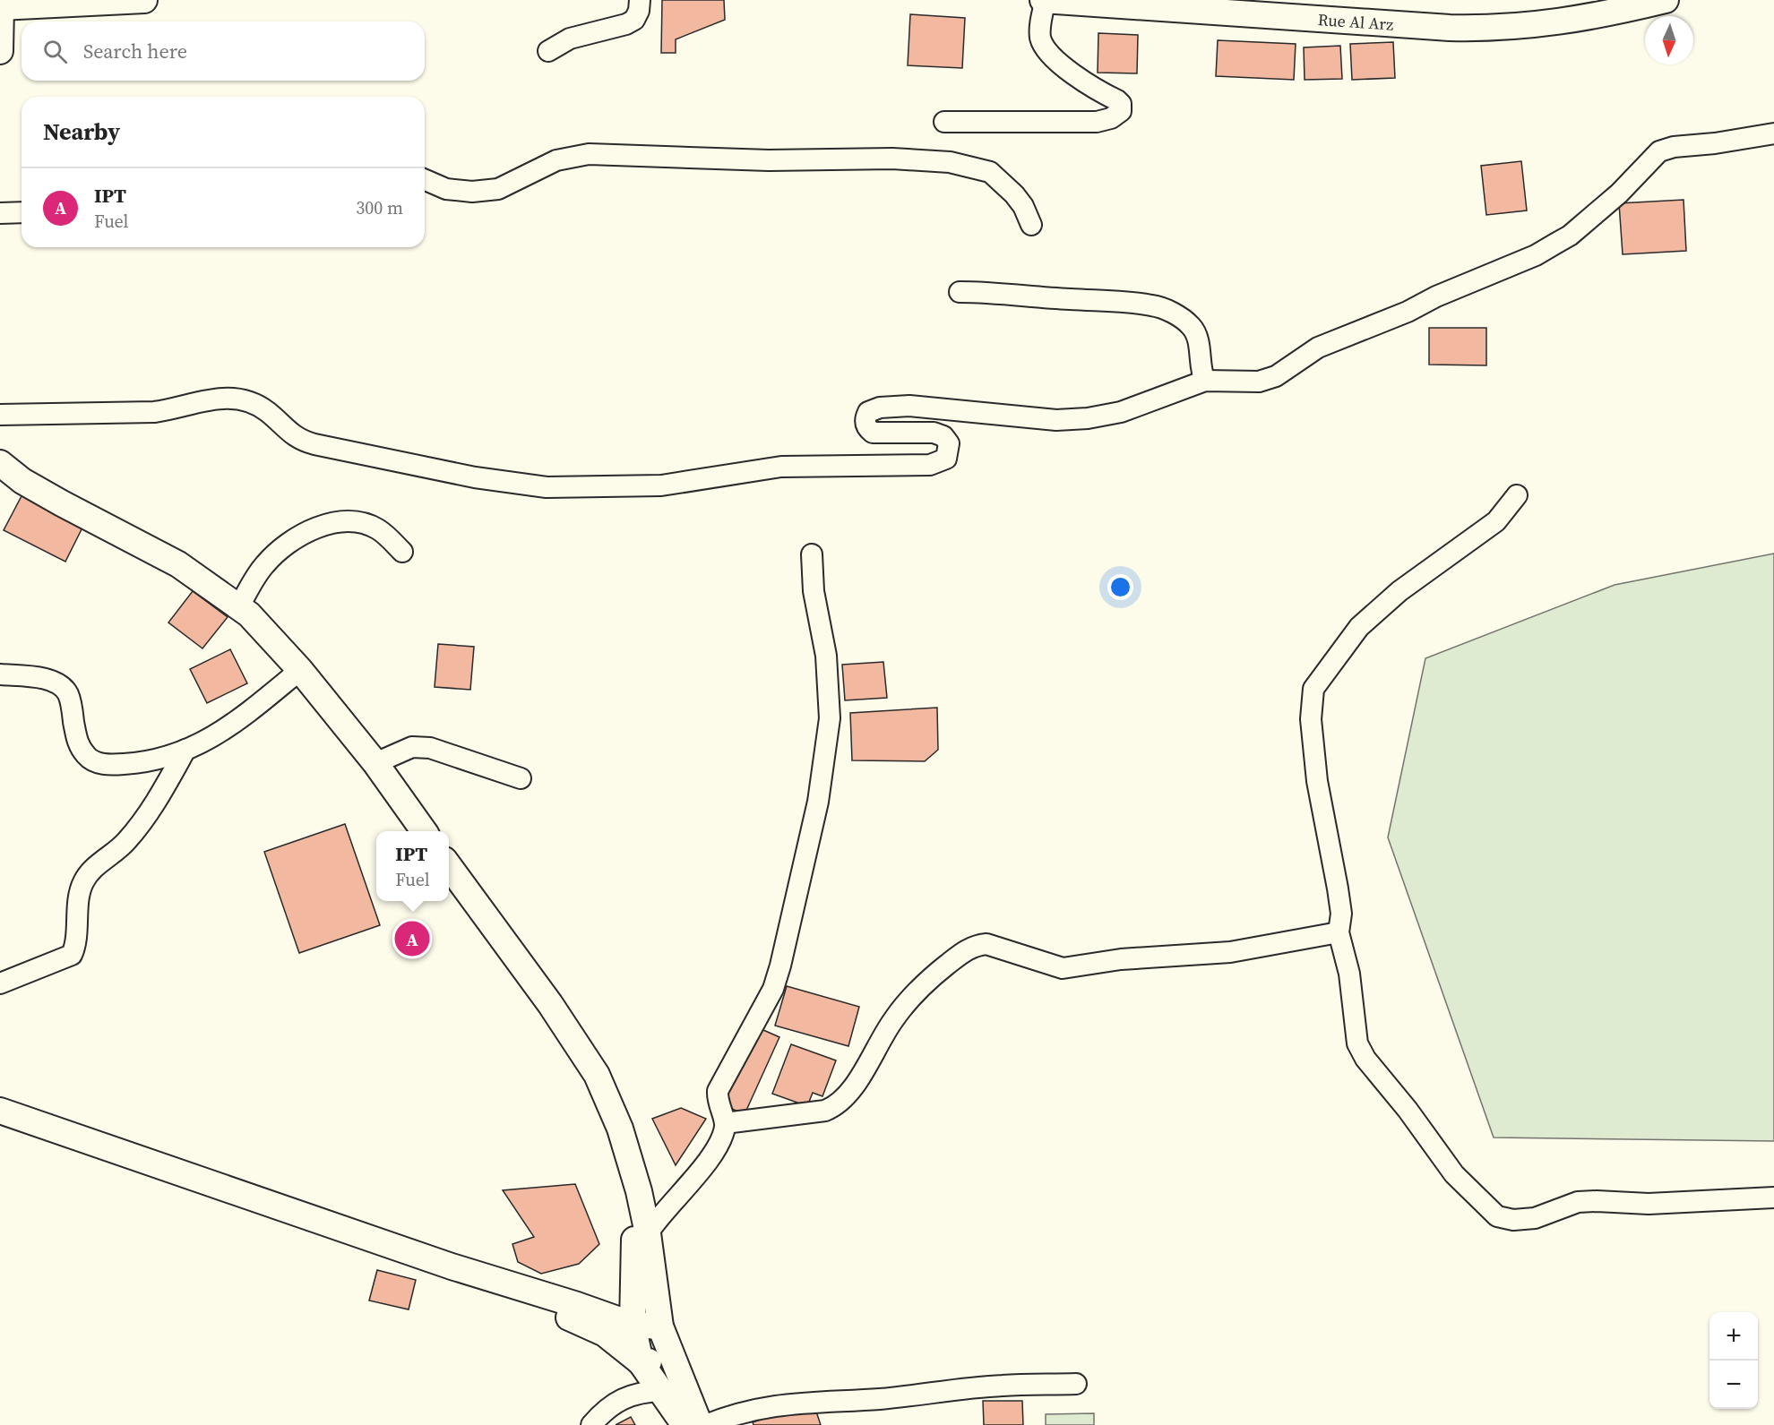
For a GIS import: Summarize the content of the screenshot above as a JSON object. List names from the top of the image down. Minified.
{"streets":{"main road":["Rue Al Arz"]},"north":"bottom","page":{"search":"Search here","heading":"Nearby","list":[{"mark":"A","name":"IPT","note":"Fuel","value":"300 m"}],"popup":["IPT","Fuel"],"pins":"A","map_buttons":["+","−"]}}
